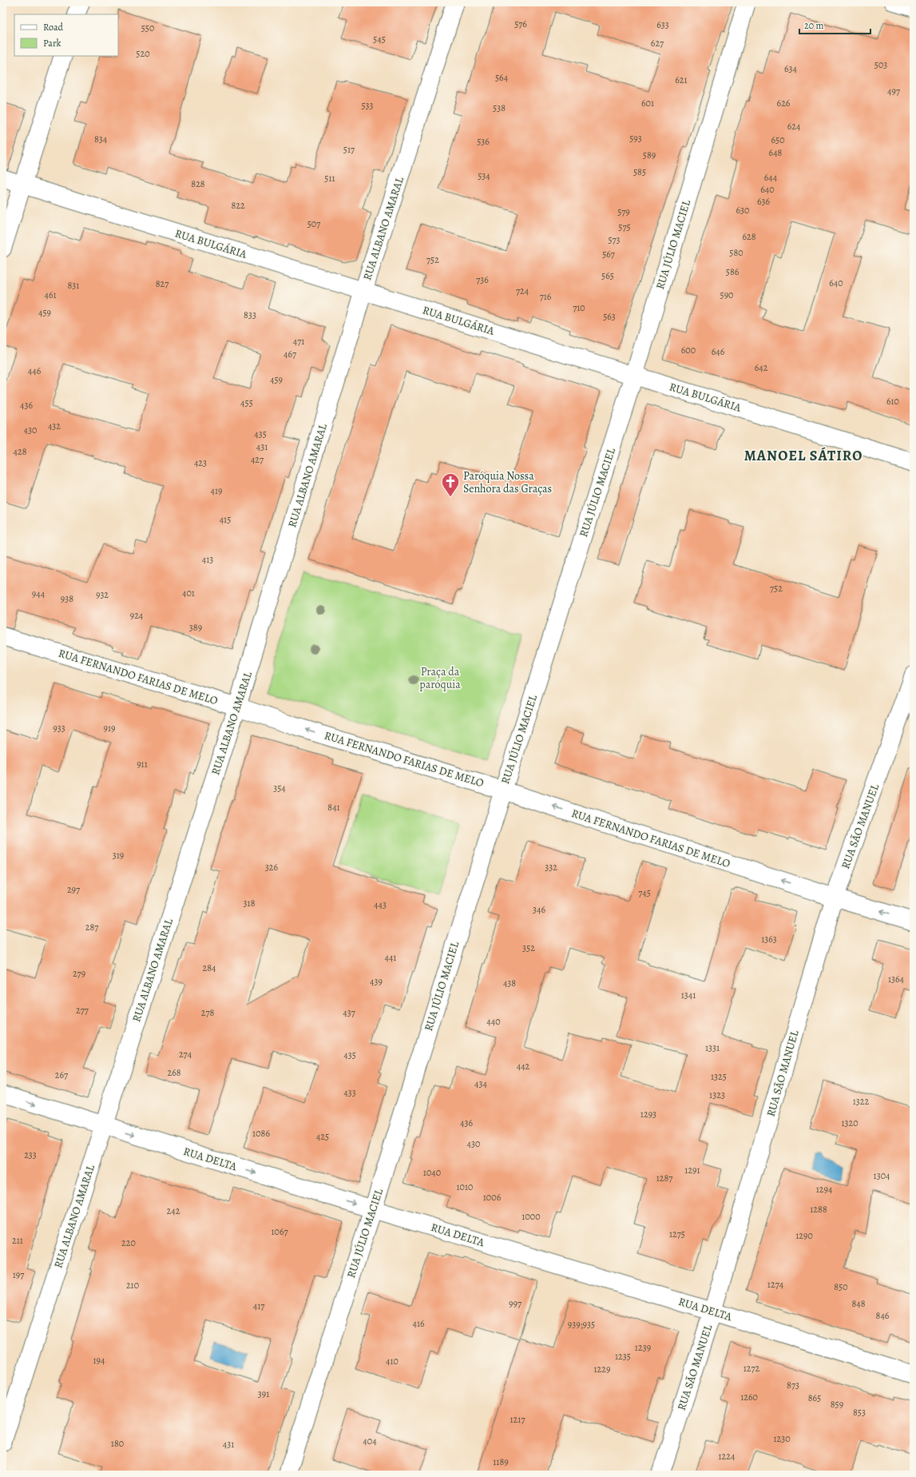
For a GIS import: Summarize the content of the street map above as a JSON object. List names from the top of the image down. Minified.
{"streets":{"street":["RUA ALBANO AMARAL","RUA BULGÁRIA","RUA JÚLIO MACIEL","RUA FERNANDO FARIAS DE MELO","RUA SÃO MANUEL","RUA DELTA"]},"crossings":[["RUA ALBANO AMARAL","RUA BULGÁRIA"],["RUA ALBANO AMARAL","RUA FERNANDO FARIAS DE MELO"],["RUA ALBANO AMARAL","RUA DELTA"],["RUA BULGÁRIA","RUA JÚLIO MACIEL"],["RUA JÚLIO MACIEL","RUA FERNANDO FARIAS DE MELO"],["RUA JÚLIO MACIEL","RUA DELTA"],["RUA FERNANDO FARIAS DE MELO","RUA SÃO MANUEL"],["RUA SÃO MANUEL","RUA DELTA"]],"one_way":["RUA FERNANDO FARIAS DE MELO","RUA DELTA"],"districts":["MANOEL SÁTIRO"],"parks":["Praça da paróquia"],"places":{"church":["Paróquia Nossa Senhora das Graças"]},"house_numbers":["576","633","550","545","627","520","503","634","564","621","497","601","626","533","538","624","593","834","650","536","517","648","589","585","534","644","511","828","640","636","822","630","579","507","575","628","573","580","567","752","586","565","736","640","827","831","724","461","590","716","710","459","833","563","471","600","646","467","642","446","459","610","455","436","432","430","435","431","428","427","423","419","415","413","752","401","944","932","938","924","389","933","919","911","354","841","319","326","332","297","745","318","443","346","287","1363","352","441","284","279","1364","439","438","1341","277","278","437","440","1331","274","435","442","268","267","1325","434","433","1323","1322","1293","436","1320","1086","425","430","233","1291","1040","1304","1287","1010","1294","1006","1288","242","1000","1067","1275","1290","211","220","197","1274","210","850","997","848","417","846","416","939;935","1239","1235","194","410","1272","1229","873","391","1260","865","859","853","1217","1230","404","180","431","1224","1189"],"legend":["Road","Park"],"scale_bar":"20 m"}
